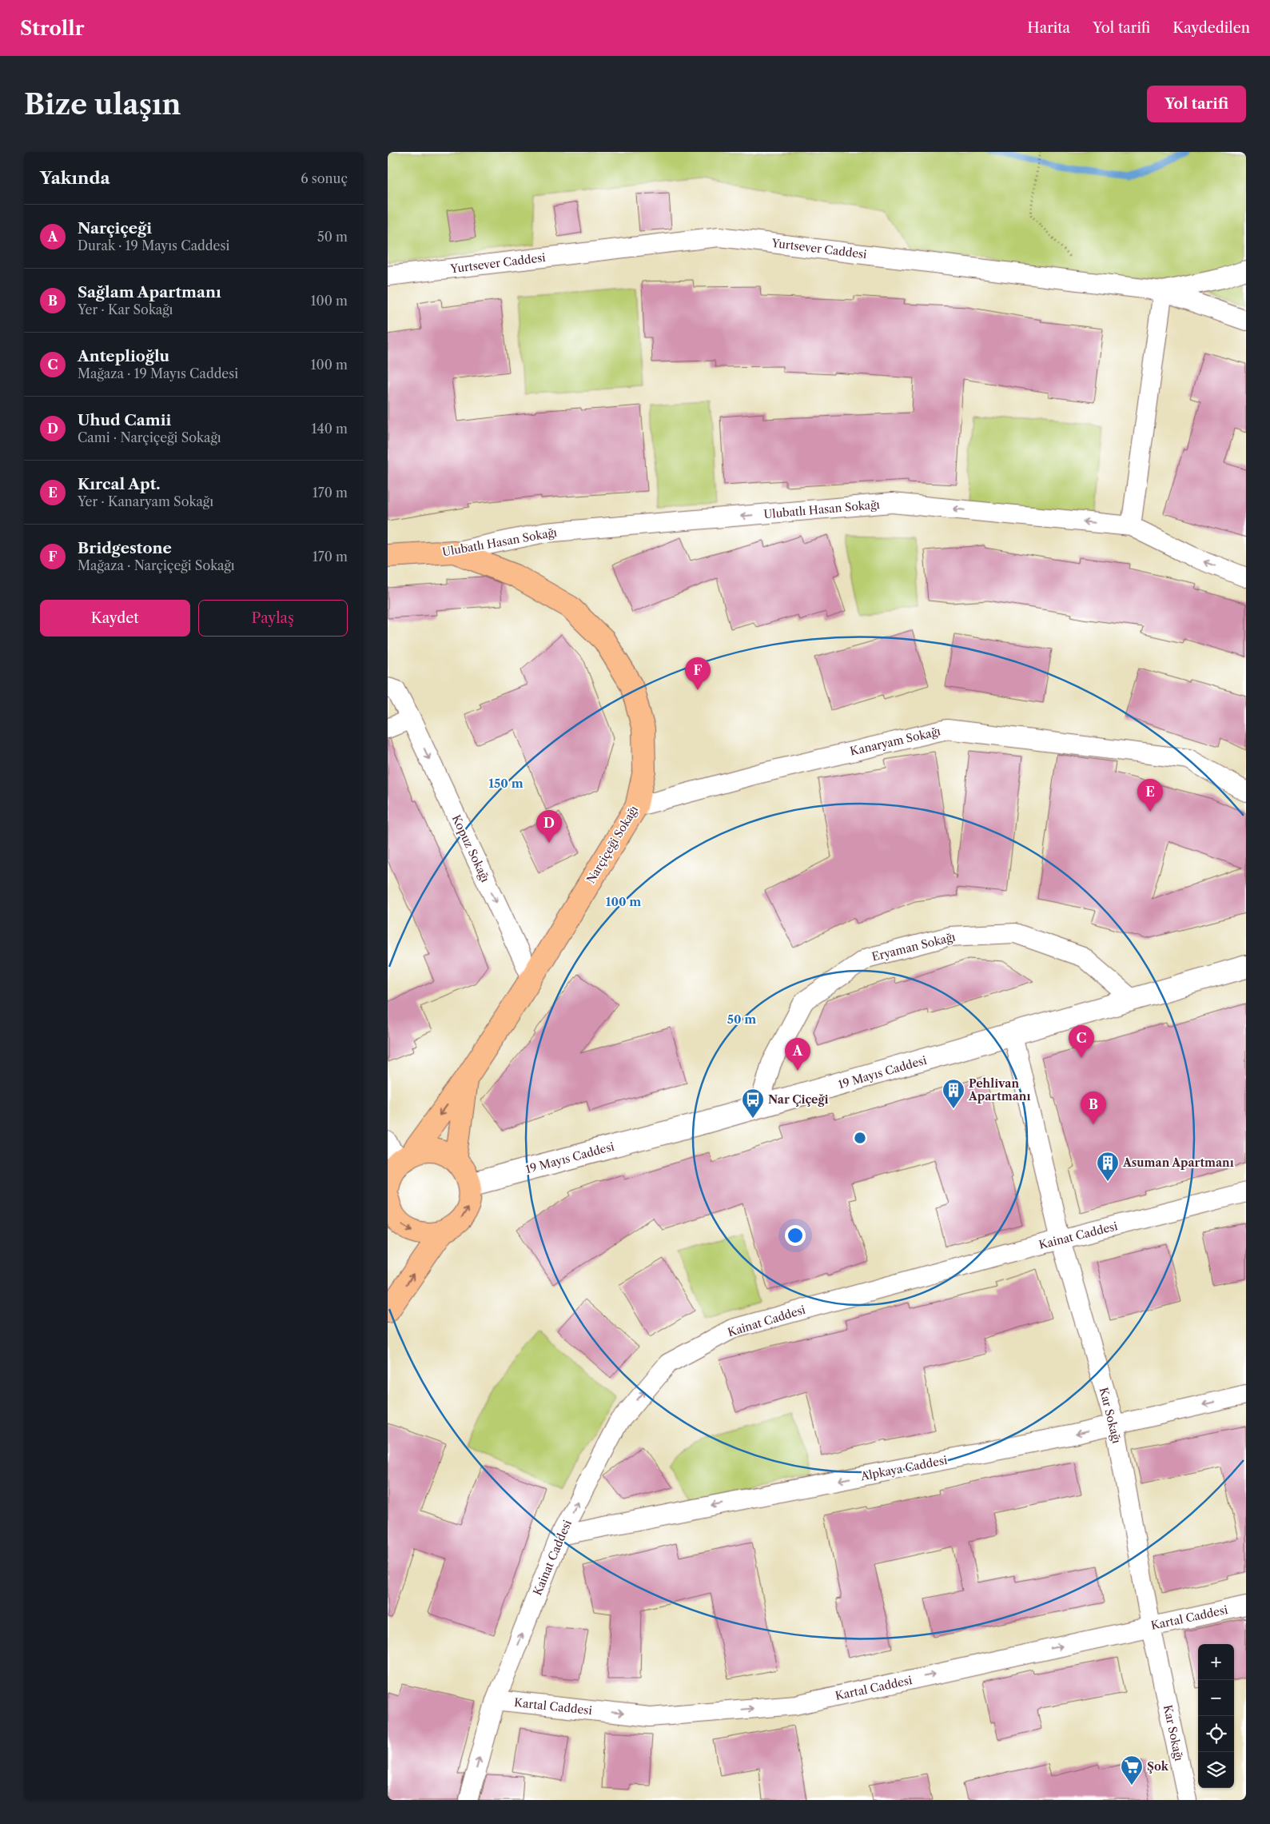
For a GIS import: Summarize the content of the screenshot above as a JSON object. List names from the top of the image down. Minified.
{"streets":{"main road":["Ulubatlı Hasan Sokağı","Narçiçeği Sokağı"],"street":["Yurtsever Caddesi","Kanaryam Sokağı","Kopuz Sokağı","Eryaman Sokağı","19 Mayıs Caddesi","Kainat Caddesi","Kar Sokağı","Alpkaya Caddesi","Kartal Caddesi"]},"crossings":[["Ulubatlı Hasan Sokağı","Narçiçeği Sokağı"],["Kanaryam Sokağı","Narçiçeği Sokağı"],["Narçiçeği Sokağı","Kopuz Sokağı"],["Eryaman Sokağı","19 Mayıs Caddesi"],["19 Mayıs Caddesi","Kar Sokağı"],["Kainat Caddesi","Kar Sokağı"],["Kainat Caddesi","Alpkaya Caddesi"],["Kainat Caddesi","Kartal Caddesi"],["Kar Sokağı","Alpkaya Caddesi"],["Kar Sokağı","Kartal Caddesi"]],"one_way":["Ulubatlı Hasan Sokağı","Kopuz Sokağı","Kainat Caddesi","Alpkaya Caddesi","Kartal Caddesi"],"places":{"building":["Pehlivan Apartmanı","Asuman Apartmanı"],"bus stop":["Nar Çiçeği"],"supermarket":["Şok"]},"page":{"header":"Strollr","nav":["Harita","Yol tarifi","Kaydedilen"],"buttons":["Yol tarifi",["Kaydet","Paylaş"]],"title":"Bize ulaşın","heading":["Yakında","6 sonuç"],"list":[{"mark":"A","name":"Narçiçeği","note":"Durak · 19 Mayıs Caddesi","value":"50 m"},{"mark":"B","name":"Sağlam Apartmanı","note":"Yer · Kar Sokağı","value":"100 m"},{"mark":"C","name":"Anteplioğlu","note":"Mağaza · 19 Mayıs Caddesi","value":"100 m"},{"mark":"D","name":"Uhud Camii","note":"Cami · Narçiçeği Sokağı","value":"140 m"},{"mark":"E","name":"Kırcal Apt.","note":"Yer · Kanaryam Sokağı","value":"170 m"},{"mark":"F","name":"Bridgestone","note":"Mağaza · Narçiçeği Sokağı","value":"170 m"}],"pins":["F","E","D","C","A","B"],"map_buttons":["+","−"]},"rings":["150 m","100 m","50 m"]}
